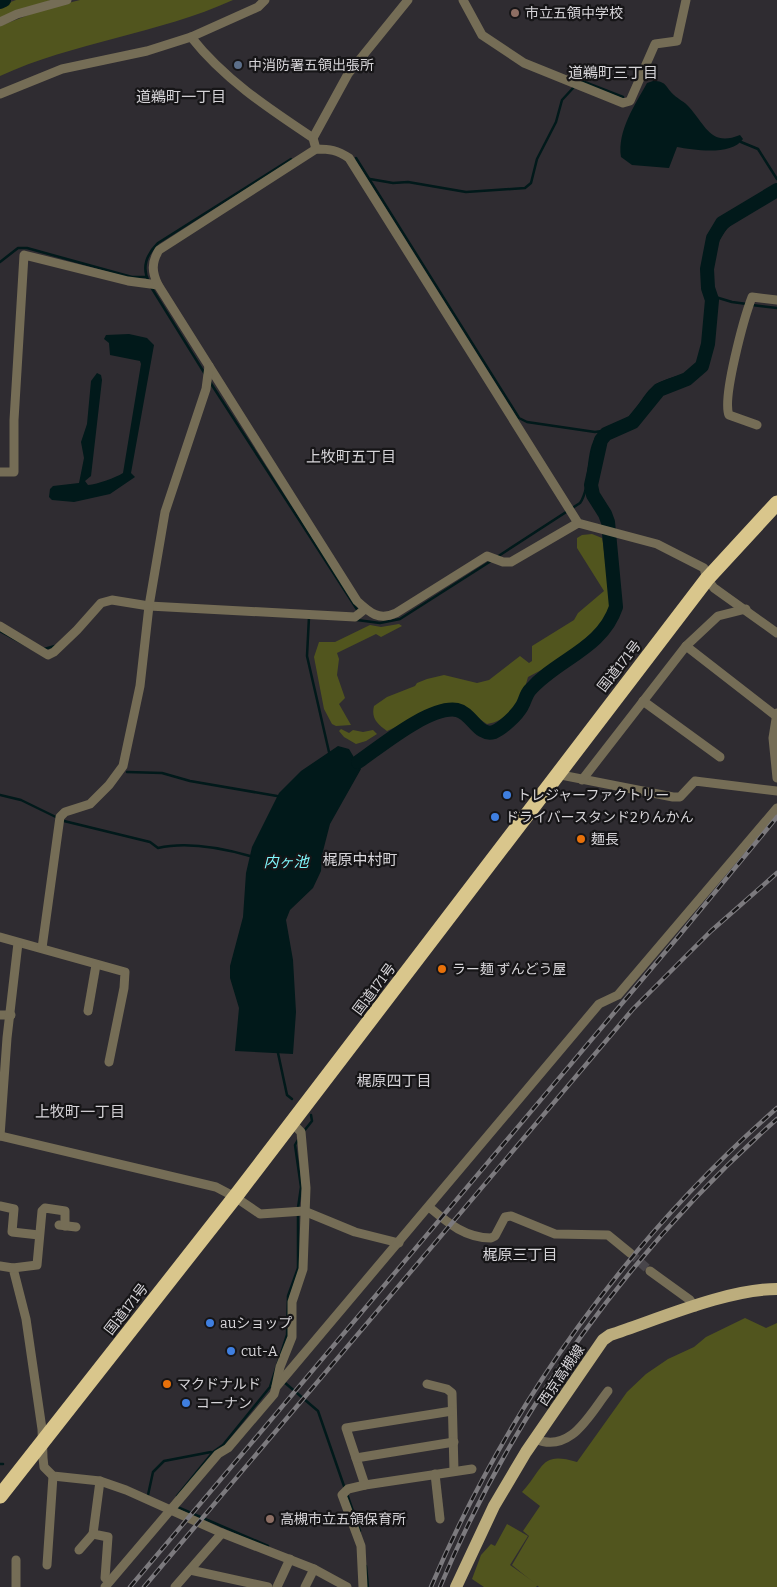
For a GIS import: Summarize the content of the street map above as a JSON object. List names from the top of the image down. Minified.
{"streets":{"highway":["国道171号"],"main road":["西京高槻線"]},"districts":["道鵜町三丁目","道鵜町一丁目","上牧町五丁目","梶原中村町","梶原四丁目","上牧町一丁目","梶原三丁目"],"water":["内ヶ池"],"places":["市立五領中学校","中消防署五領出張所","トレジャーファクトリー","ドライバースタンド2りんかん","麺長","ラー麺 ずんどう屋","auショップ","cut-A","マクドナルド","コーナン","高槻市立五領保育所"]}
